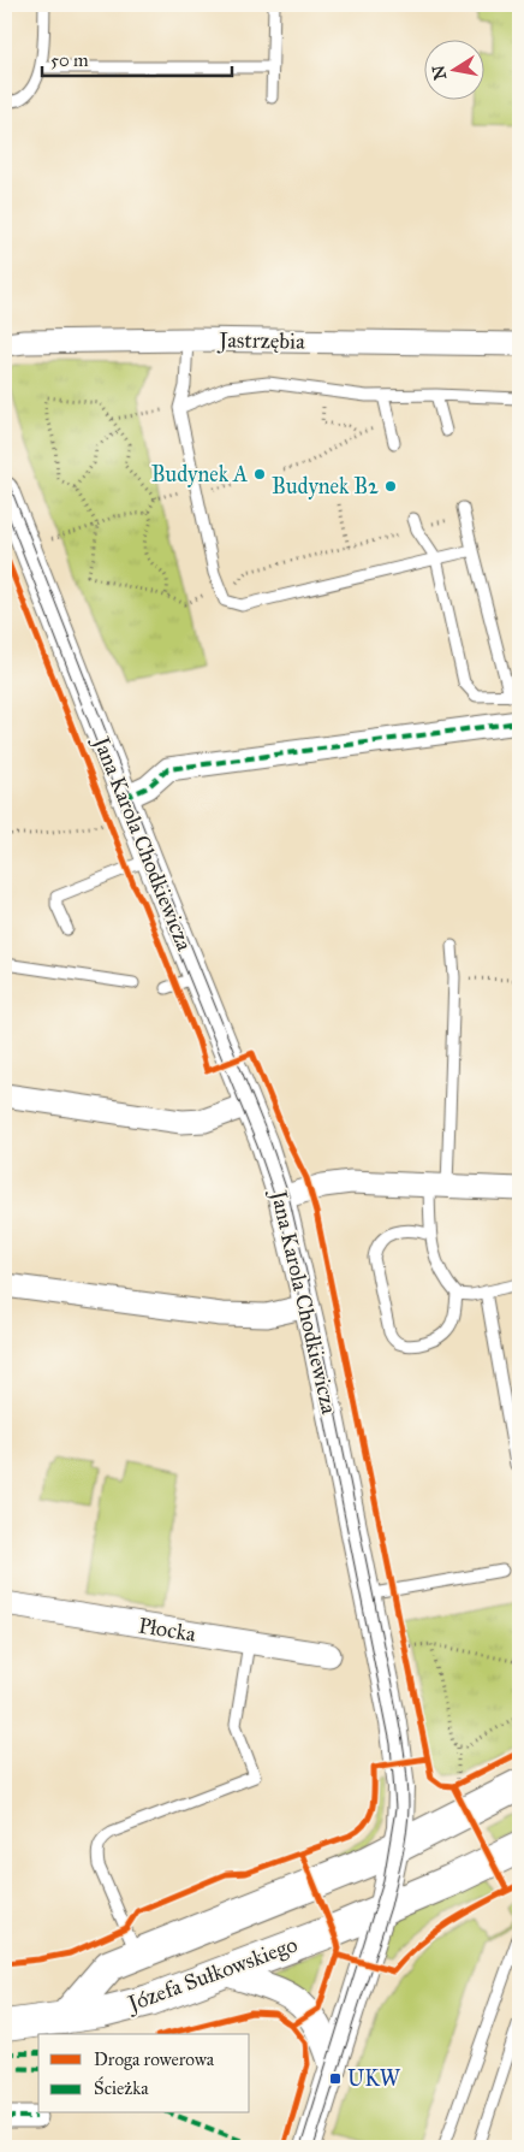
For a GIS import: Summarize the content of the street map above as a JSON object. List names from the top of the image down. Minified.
{"streets":{"main road":["Józefa Sułkowskiego"],"street":["Jastrzębia","Jana Karola Chodkiewicza","Płocka"]},"crossings":[["Jana Karola Chodkiewicza","Józefa Sułkowskiego"]],"places":{"other":["Budynek A","Budynek B2"],"transit":["UKW"]},"legend":["Droga rowerowa","Ścieżka"],"scale_bar":"50 m","north":"left"}
